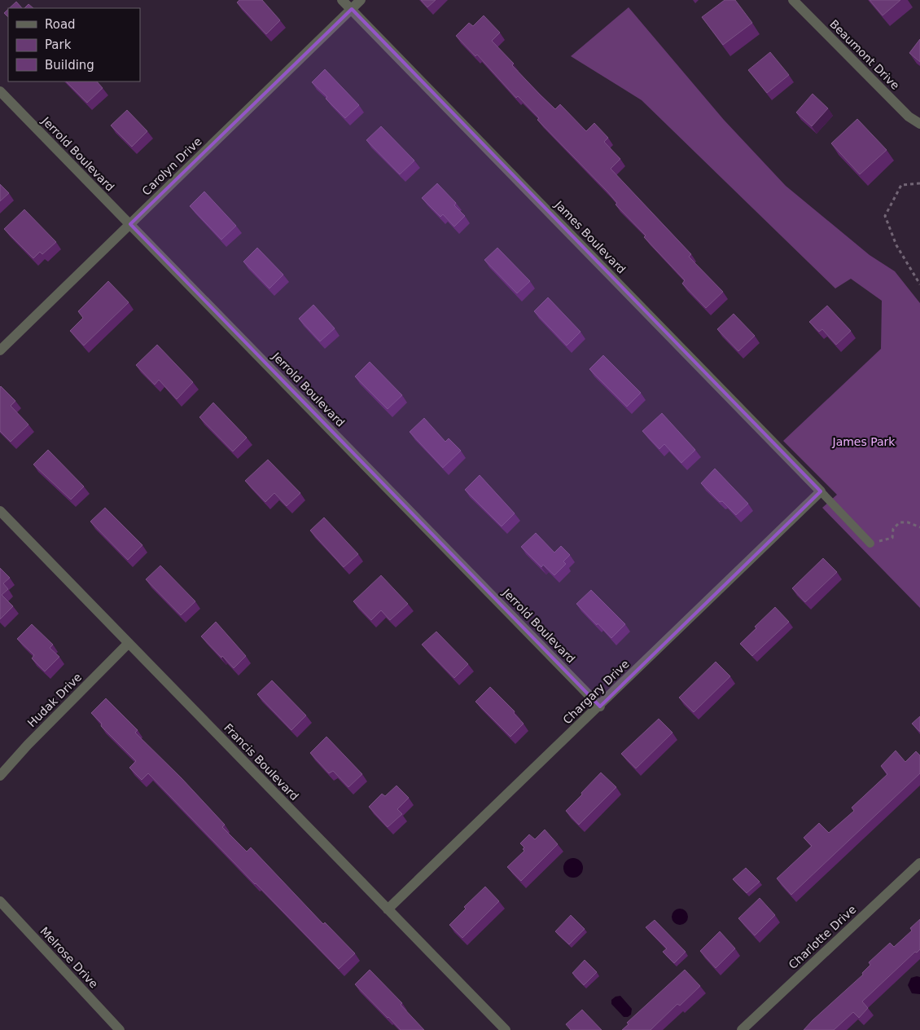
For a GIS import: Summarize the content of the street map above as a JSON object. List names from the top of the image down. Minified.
{"streets":{"street":["Beaumont Drive","Jerrold Boulevard","Carolyn Drive","James Boulevard","Chargary Drive","Hudak Drive","Francis Boulevard","Charlotte Drive","Melrose Drive"]},"crossings":[["Jerrold Boulevard","Carolyn Drive"],["Jerrold Boulevard","Chargary Drive"],["Carolyn Drive","James Boulevard"],["James Boulevard","Chargary Drive"],["Chargary Drive","Francis Boulevard"],["Hudak Drive","Francis Boulevard"]],"parks":["James Park"],"legend":["Road","Park","Building"]}
